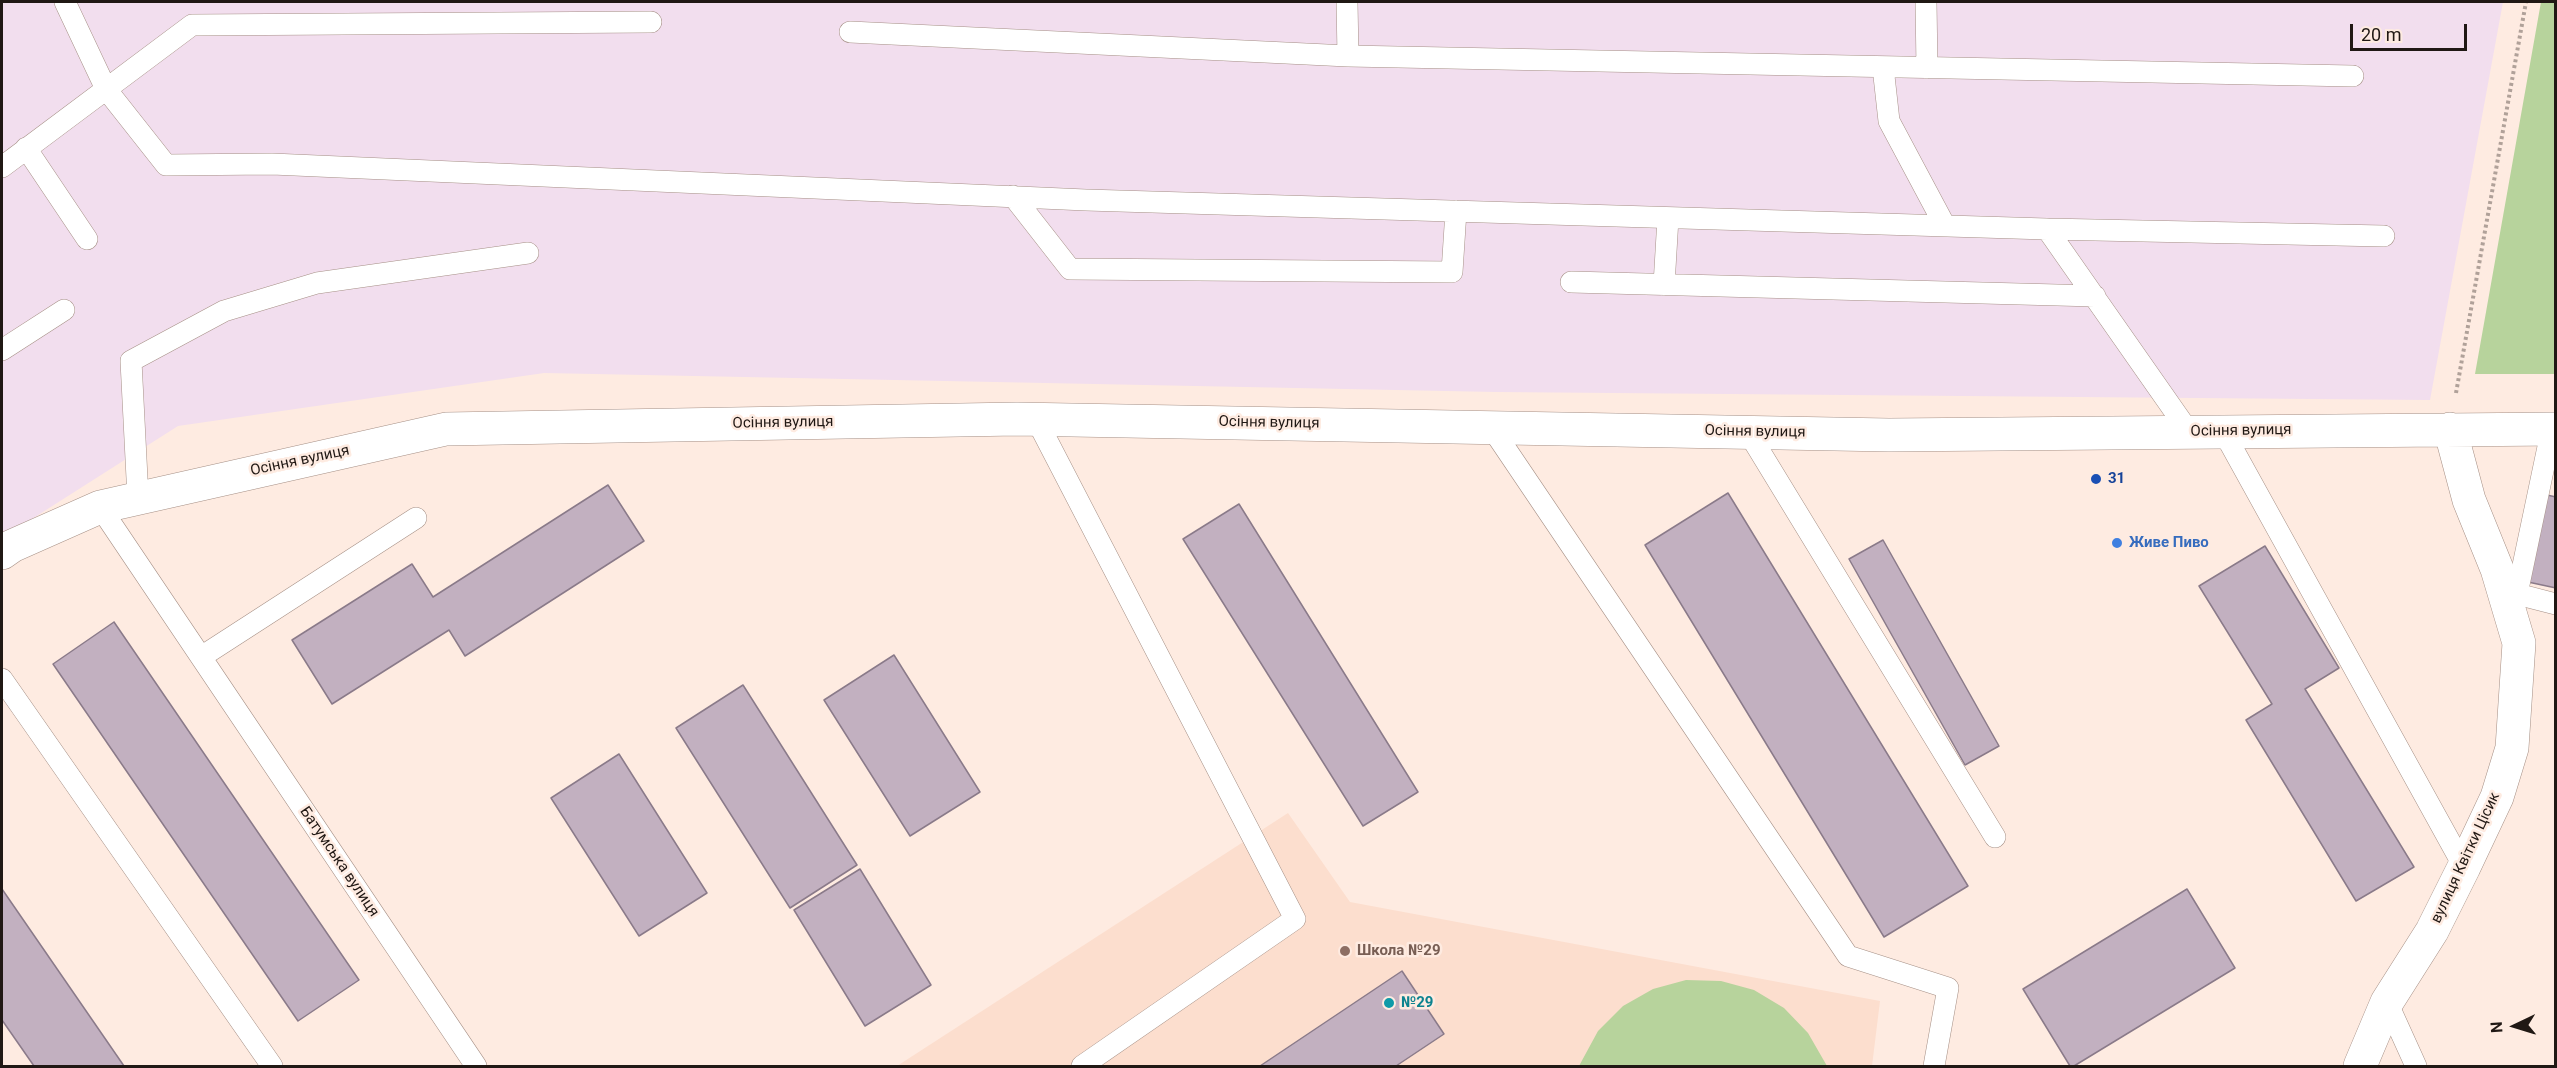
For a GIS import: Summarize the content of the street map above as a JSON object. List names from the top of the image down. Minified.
{"streets":{"street":["Осіння вулиця","вулиця Квітки Цісик"],"lane":["Батумська вулиця"]},"crossings":[["Осіння вулиця","вулиця Квітки Цісик"],["Осіння вулиця","Батумська вулиця"]],"places":["31","Живе Пиво","Школа №29","№29"],"scale_bar":"20 m","north":"left"}
